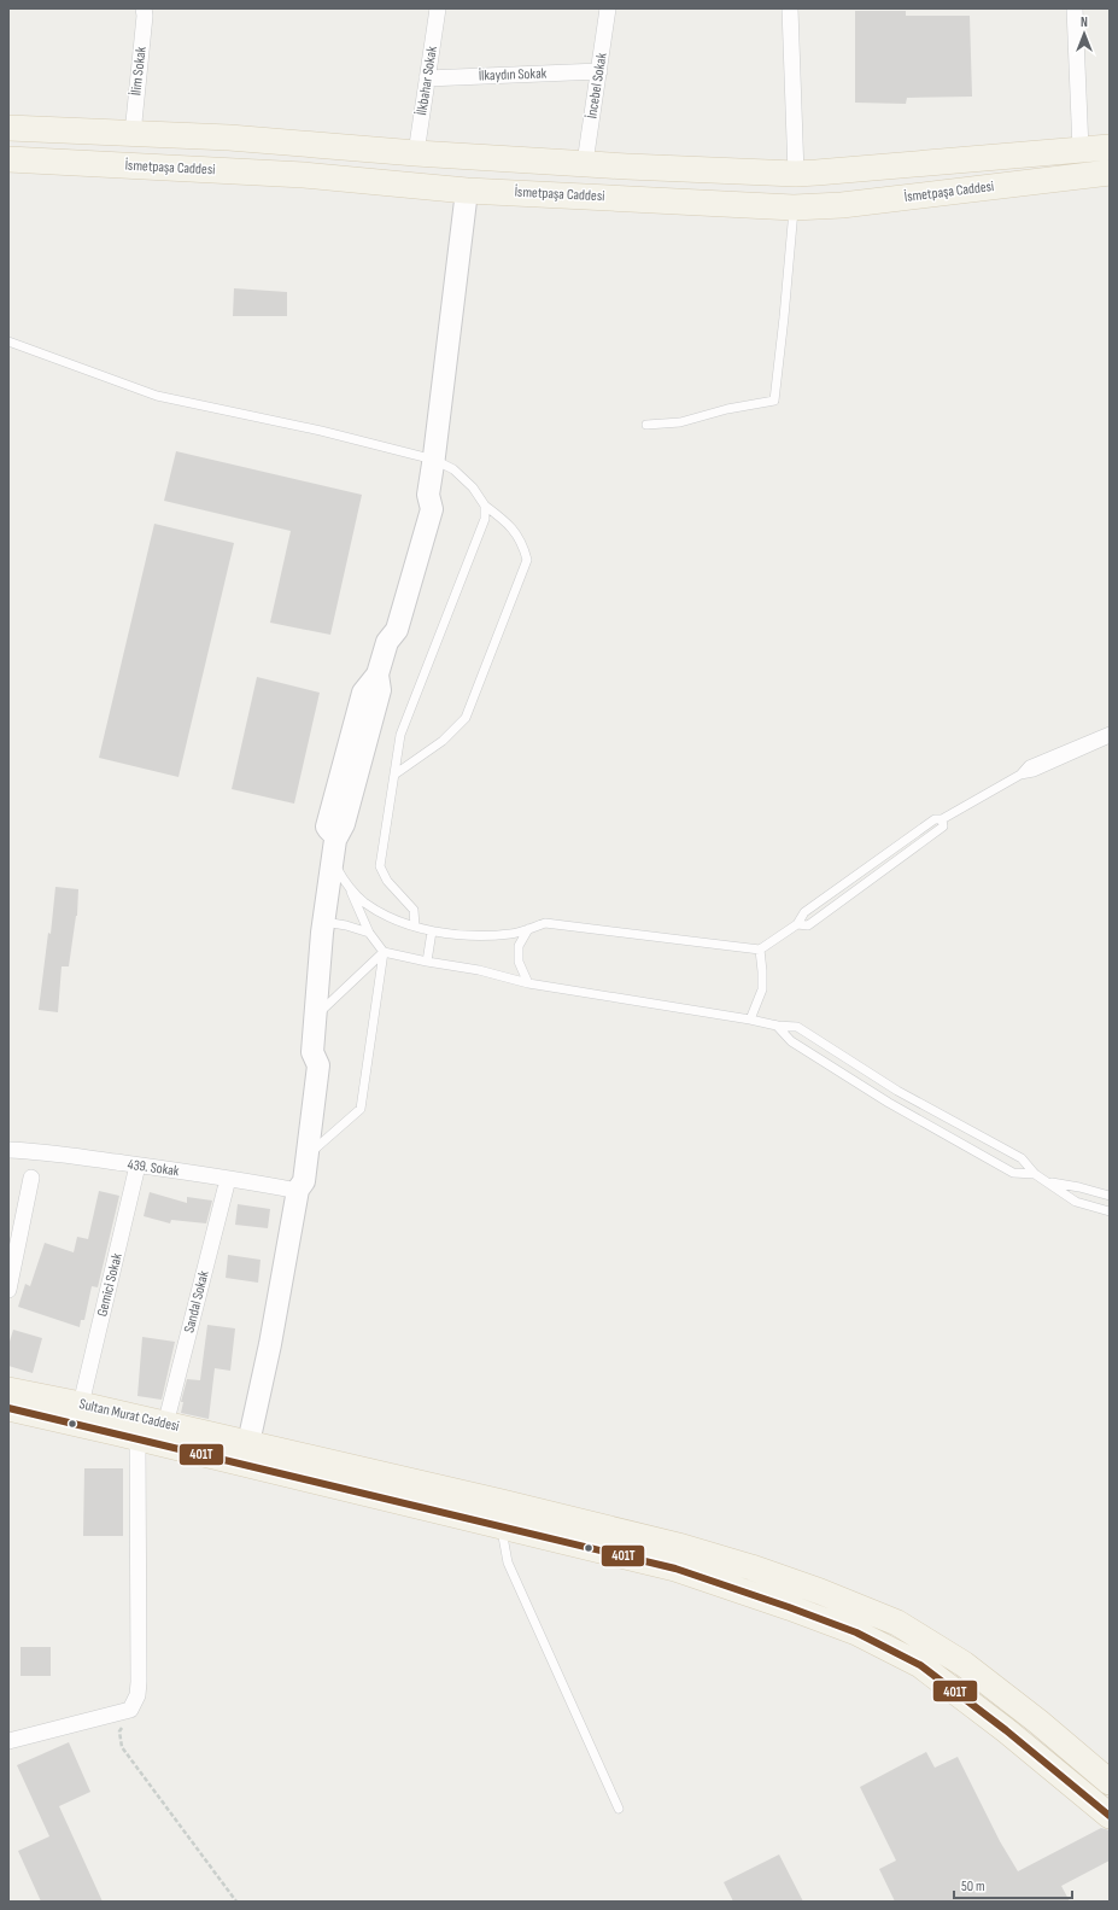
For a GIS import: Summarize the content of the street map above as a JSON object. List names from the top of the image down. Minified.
{"streets":{"main road":["İsmetpaşa Caddesi","Sultan Murat Caddesi"],"street":["İlim Sokak","İlkaydın Sokak","İlkbahar Sokak","İncebel Sokak","439. Sokak","Gemici Sokak","Sandal Sokak"]},"crossings":[["İlim Sokak","İsmetpaşa Caddesi"],["İlkaydın Sokak","İlkbahar Sokak"],["İlkaydın Sokak","İncebel Sokak"],["İlkbahar Sokak","İsmetpaşa Caddesi"],["İncebel Sokak","İsmetpaşa Caddesi"],["439. Sokak","Gemici Sokak"],["439. Sokak","Sandal Sokak"],["Gemici Sokak","Sultan Murat Caddesi"],["Sandal Sokak","Sultan Murat Caddesi"]],"lines":["transit line 401T"],"scale_bar":"50 m","north":"top"}
